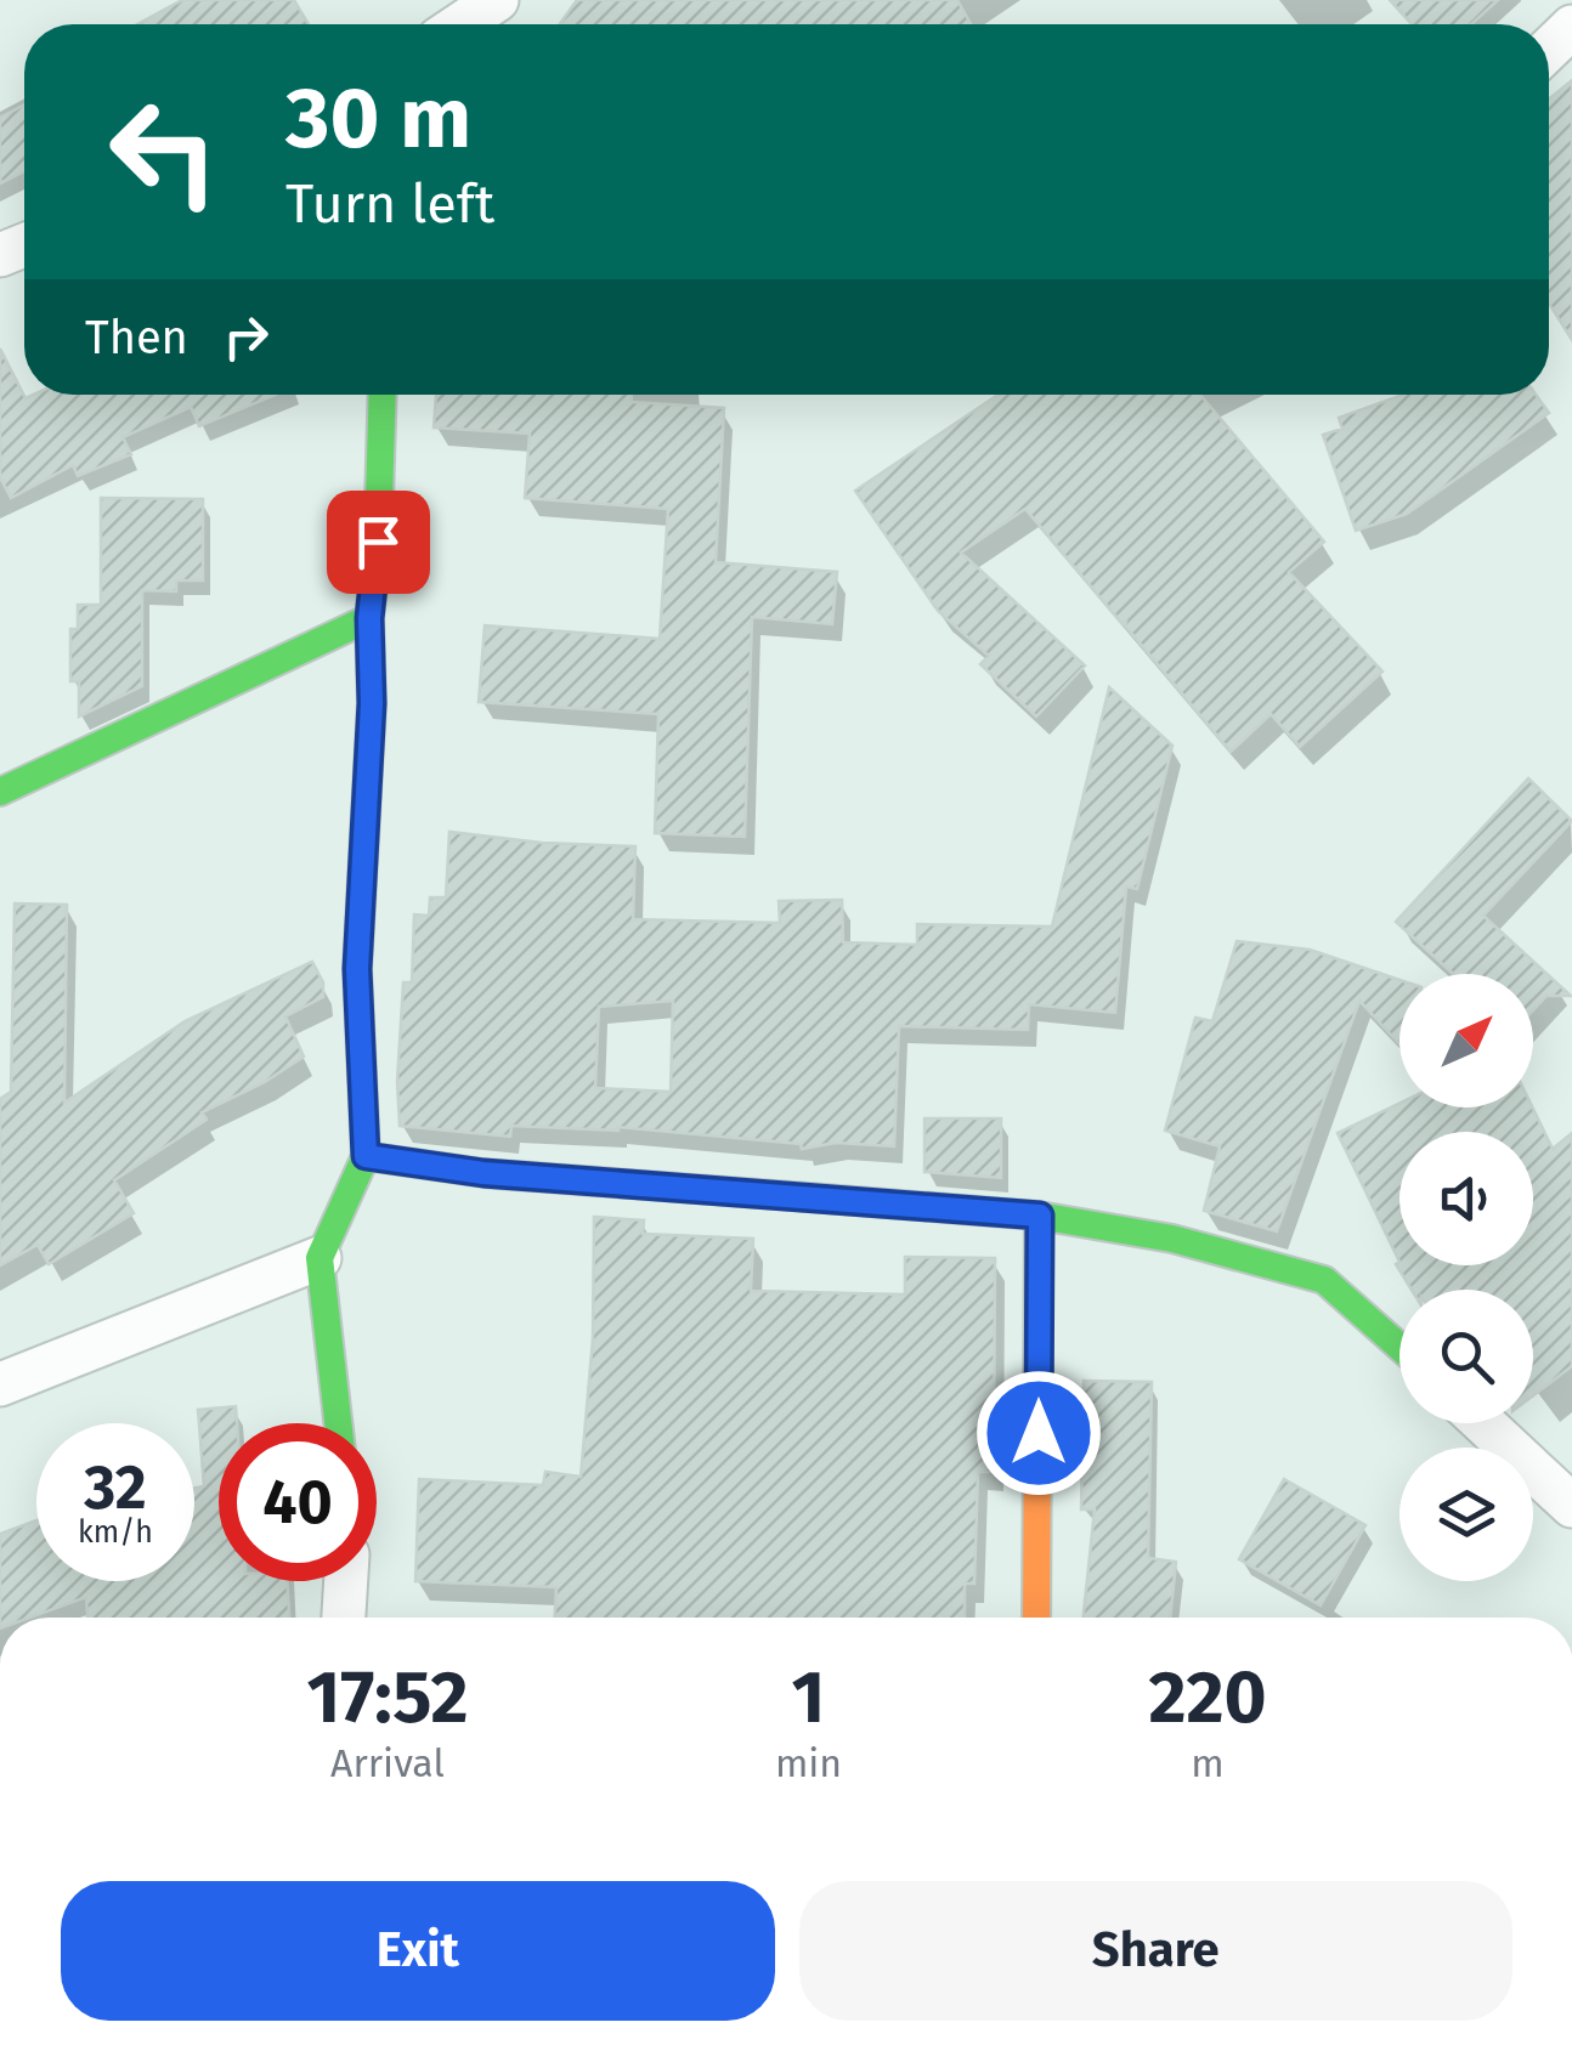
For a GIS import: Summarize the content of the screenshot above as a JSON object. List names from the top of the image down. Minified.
{"north":"top right","page":{"turn":["30 m","Turn left"],"then":"Then","speed":"32 km/h","limit":"40","eta":["17:52","Arrival","1","min","220","m"],"buttons":["Exit","Share"]}}
